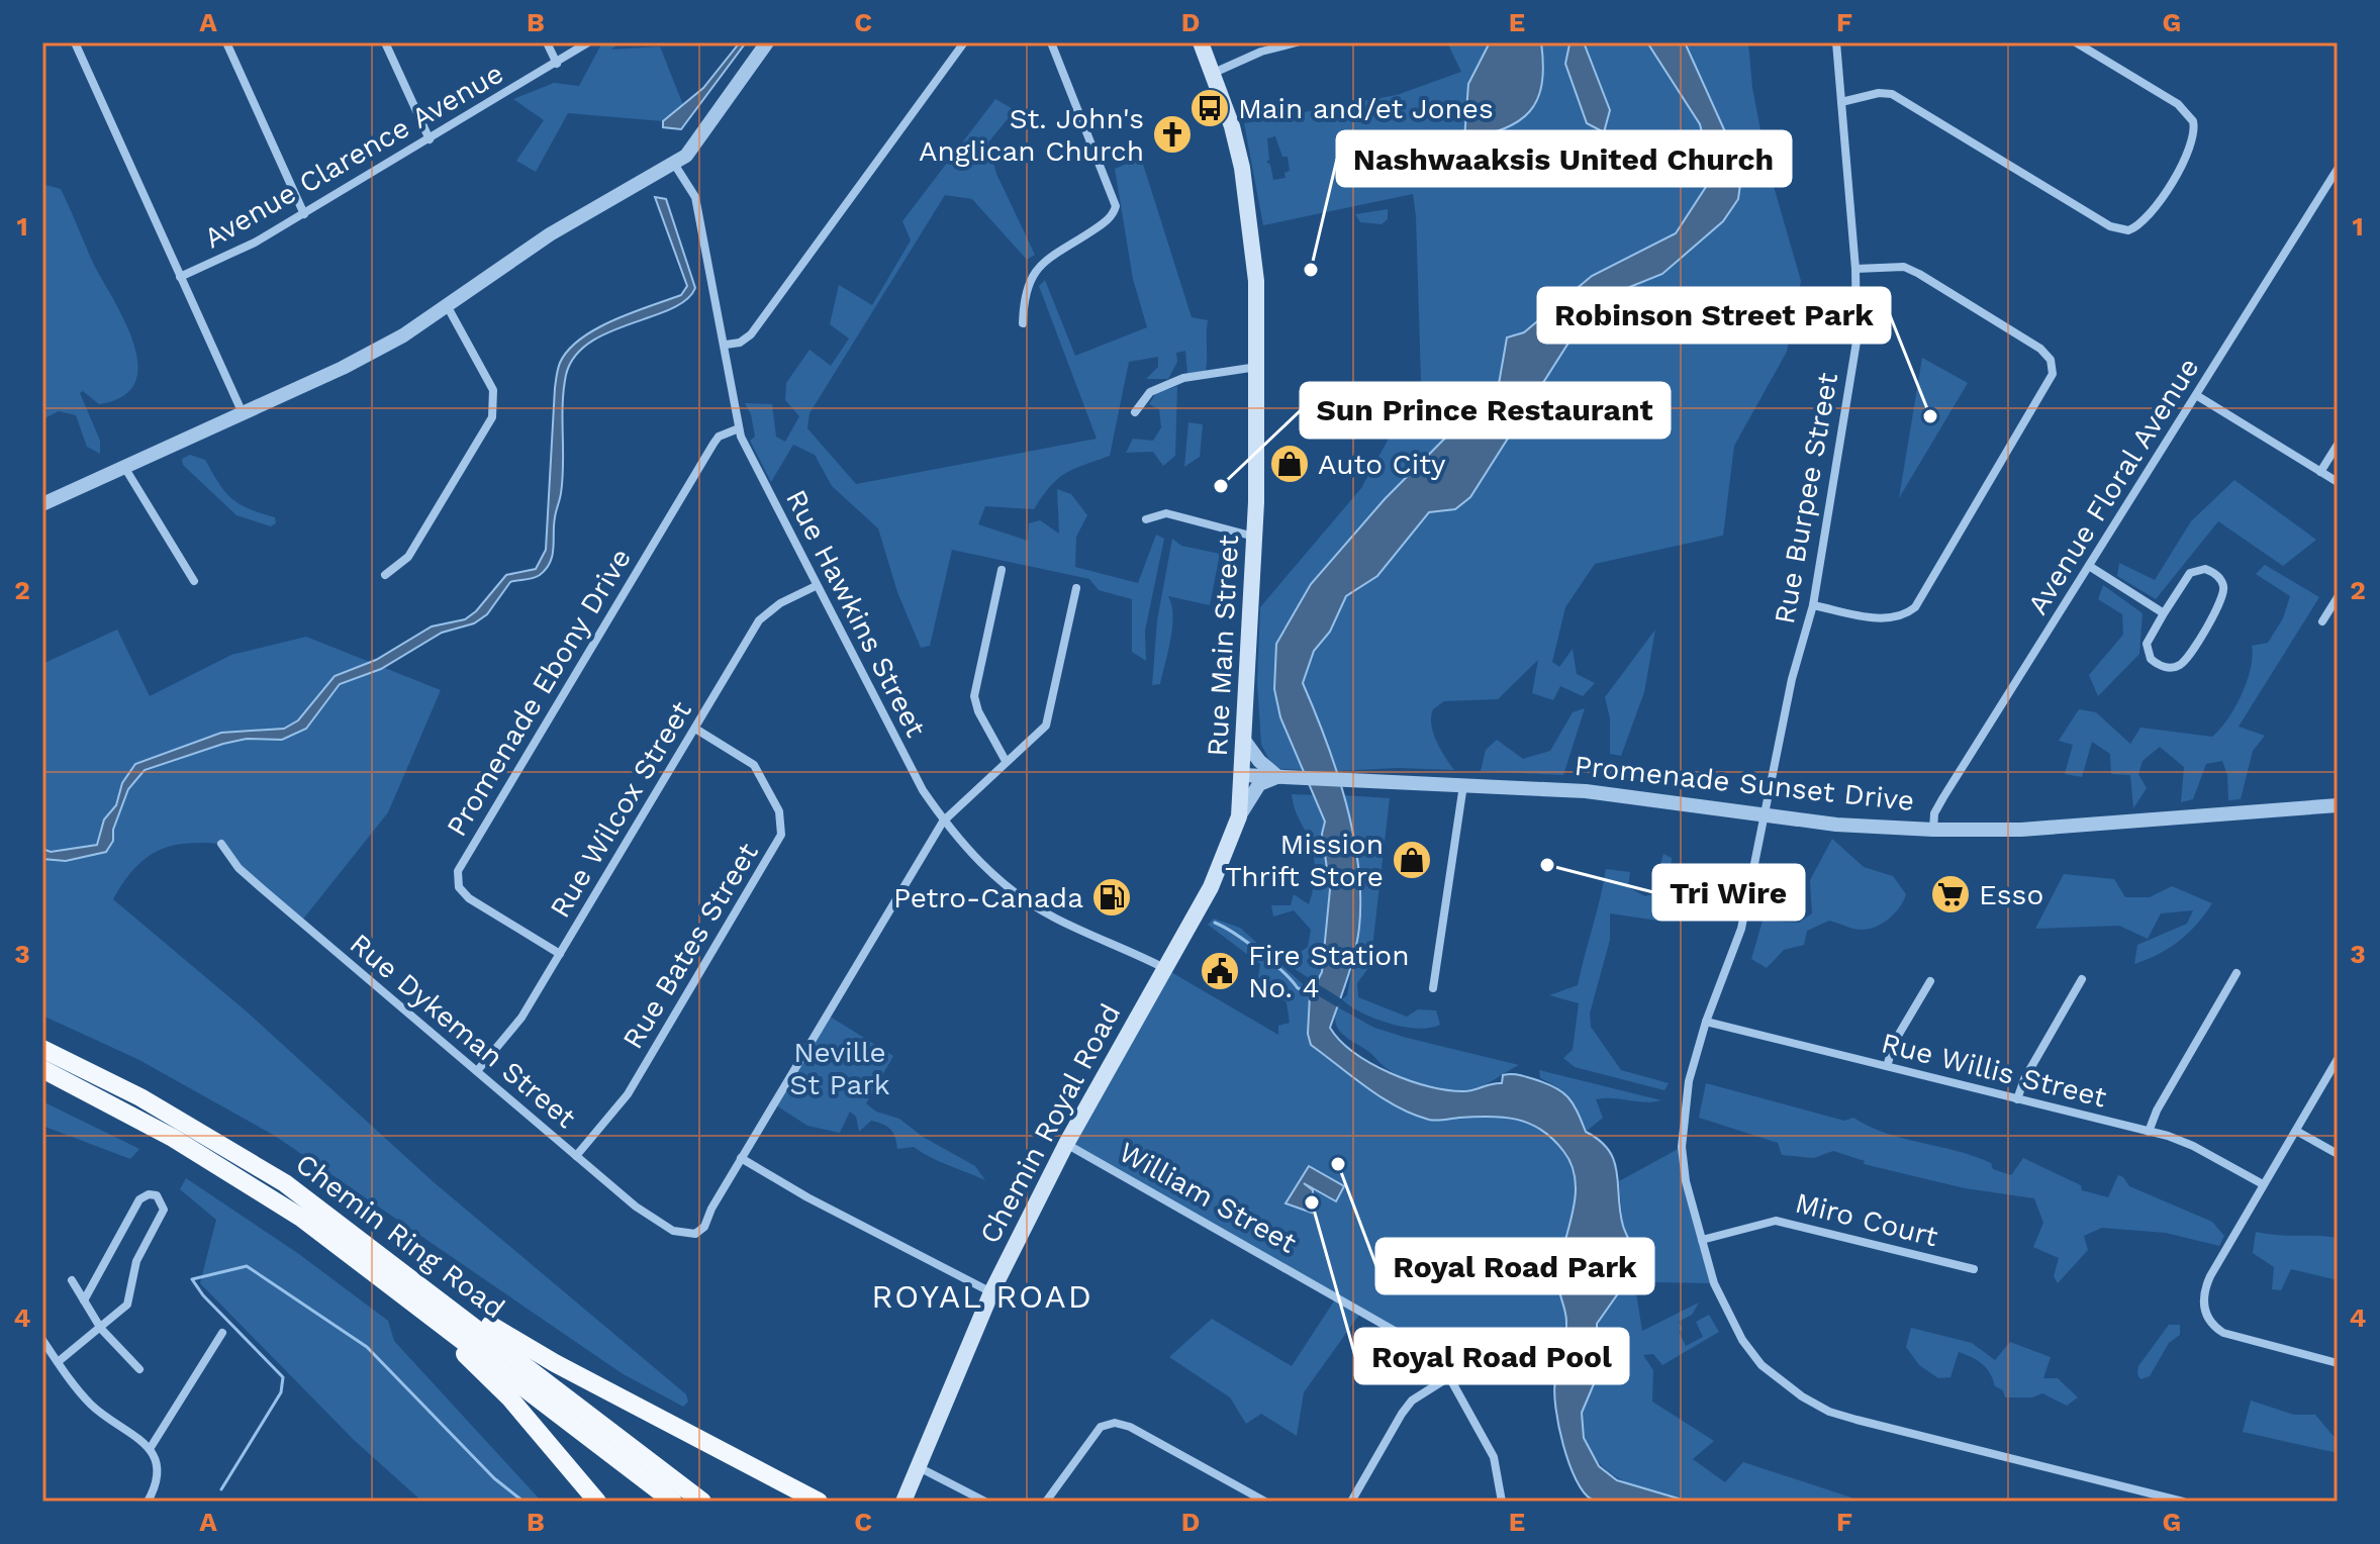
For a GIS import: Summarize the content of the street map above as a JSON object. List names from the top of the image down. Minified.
{"streets":{"highway":["Chemin Ring Road"],"main road":["Rue Main Street","Chemin Royal Road"],"street":["Avenue Clarence Avenue","Avenue Floral Avenue","Rue Burpee Street","Rue Hawkins Street","Promenade Ebony Drive","Promenade Sunset Drive","Rue Wilcox Street","Rue Bates Street","Rue Dykeman Street","Rue Willis Street","William Street","Miro Court"]},"crossings":[["Avenue Floral Avenue","Promenade Sunset Drive"],["Rue Burpee Street","Promenade Sunset Drive"],["Rue Burpee Street","Rue Willis Street"],["Rue Burpee Street","Miro Court"],["Rue Hawkins Street","Promenade Ebony Drive"],["Rue Hawkins Street","Rue Wilcox Street"],["Rue Hawkins Street","Chemin Royal Road"],["Rue Main Street","Promenade Sunset Drive"],["Rue Main Street","Chemin Royal Road"],["Promenade Ebony Drive","Rue Wilcox Street"],["Promenade Sunset Drive","Chemin Royal Road"],["Rue Wilcox Street","Rue Bates Street"],["Rue Wilcox Street","Rue Dykeman Street"],["Rue Bates Street","Rue Dykeman Street"],["Chemin Royal Road","William Street"]],"districts":["ROYAL ROAD"],"parks":["Neville St Park"],"places":{"bus stop":["Main and/et Jones"],"church":["St. John's Anglican Church"],"other":["Nashwaaksis United Church","Robinson Street Park","Sun Prince Restaurant","Tri Wire","Royal Road Park","Royal Road Pool"],"shop":["Auto City","Mission Thrift Store"],"supermarket":["Esso"],"fuel station":["Petro-Canada"],"public building":["Fire Station No. 4"]},"grid":{"columns":["A","B","C","D","E","F","G"],"rows":["1","2","3","4"]}}
